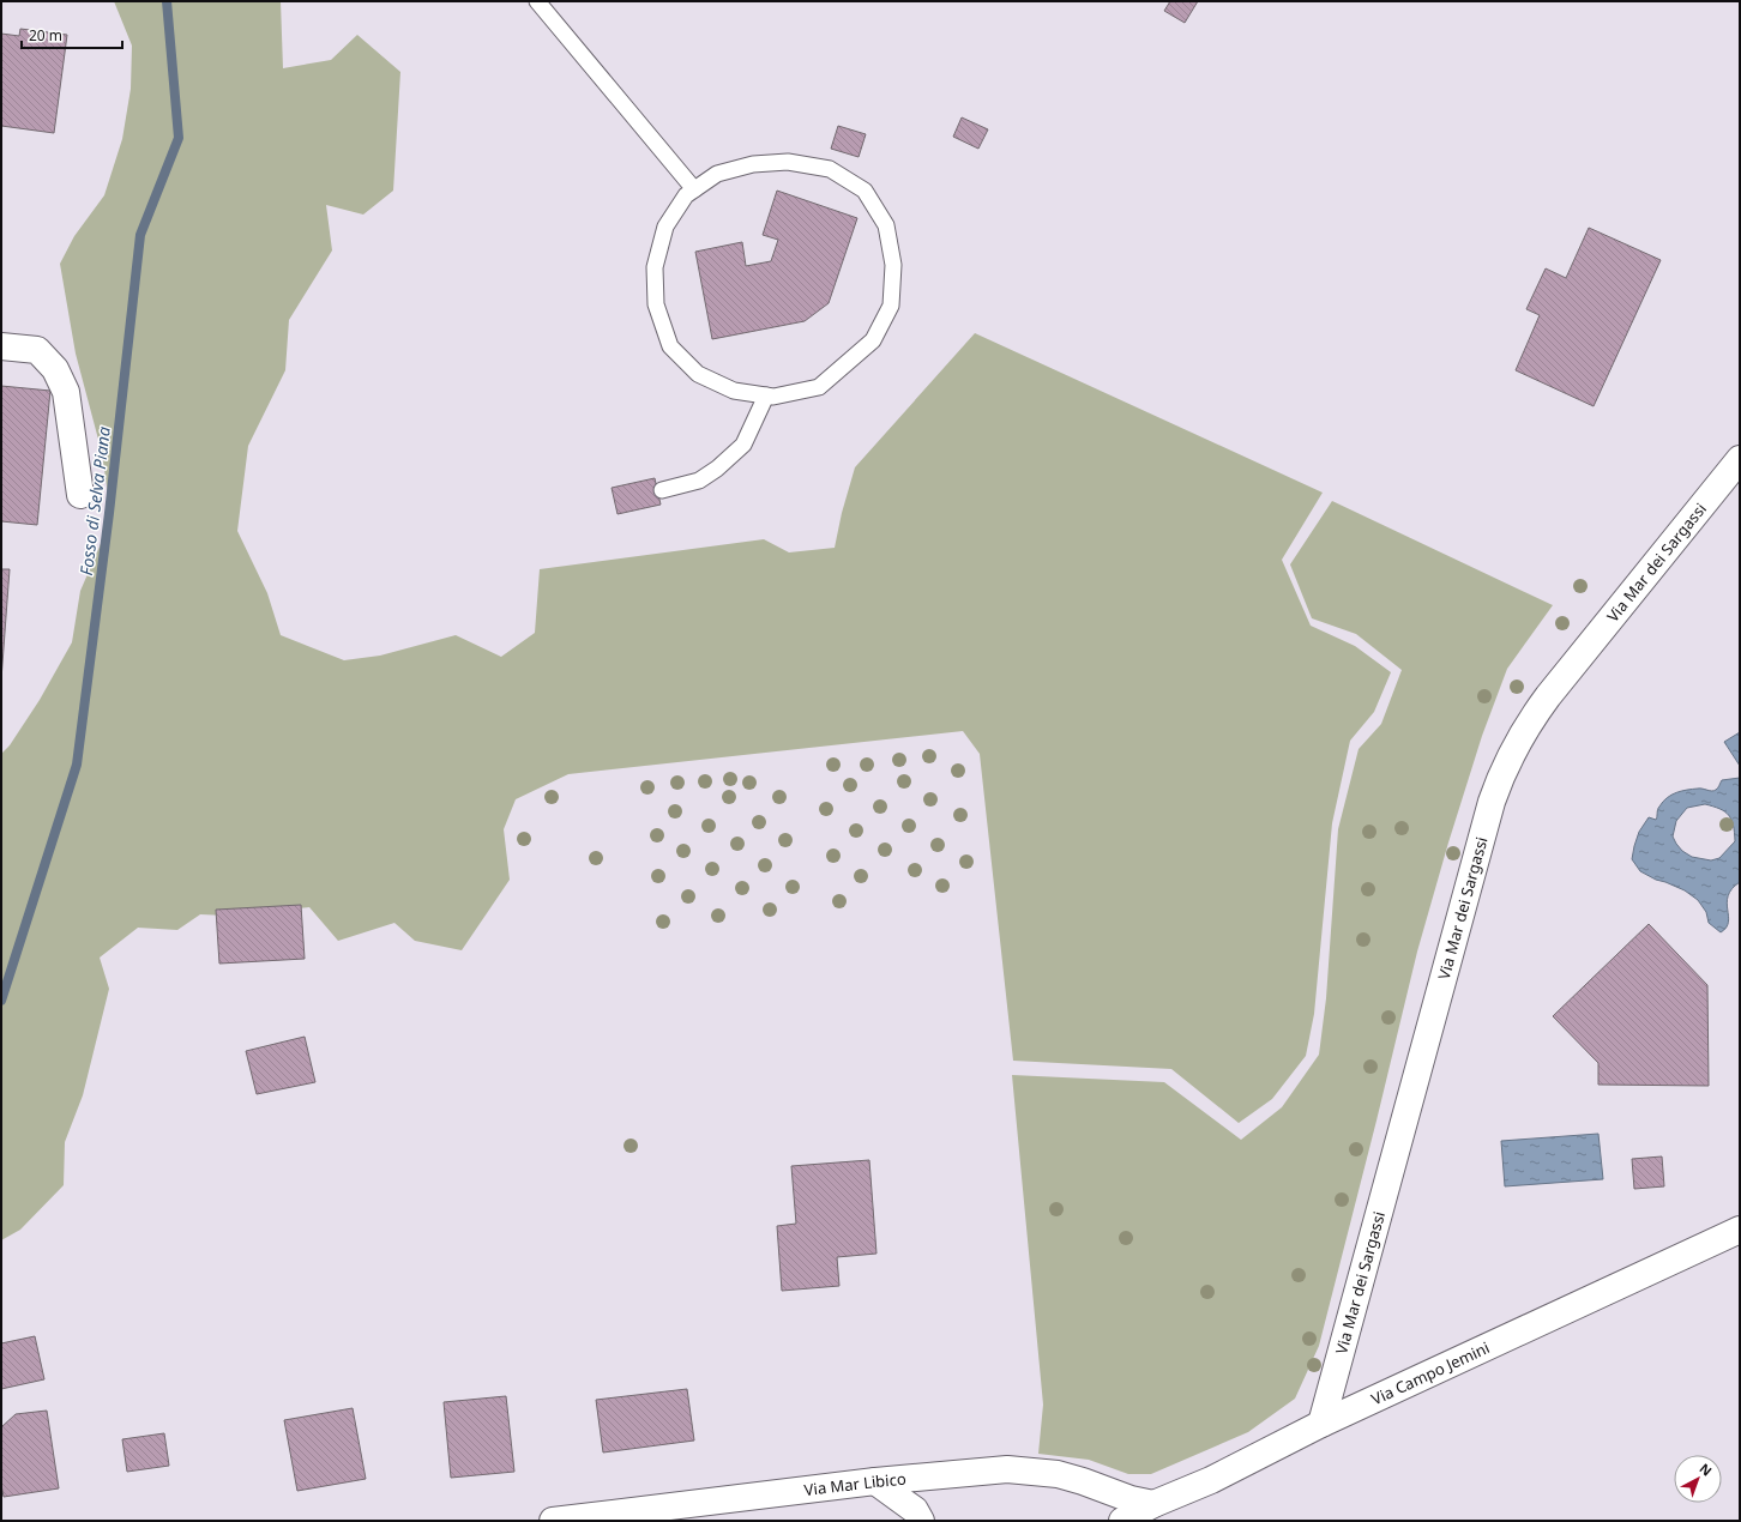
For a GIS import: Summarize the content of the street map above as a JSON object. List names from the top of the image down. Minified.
{"streets":{"street":["Via Mar dei Sargassi","Via Campo Jemini","Via Mar Libico"]},"crossings":[["Via Mar dei Sargassi","Via Campo Jemini"],["Via Campo Jemini","Via Mar Libico"]],"water":["Fosso di Selva Piana"],"scale_bar":"20 m","north":"top right"}
